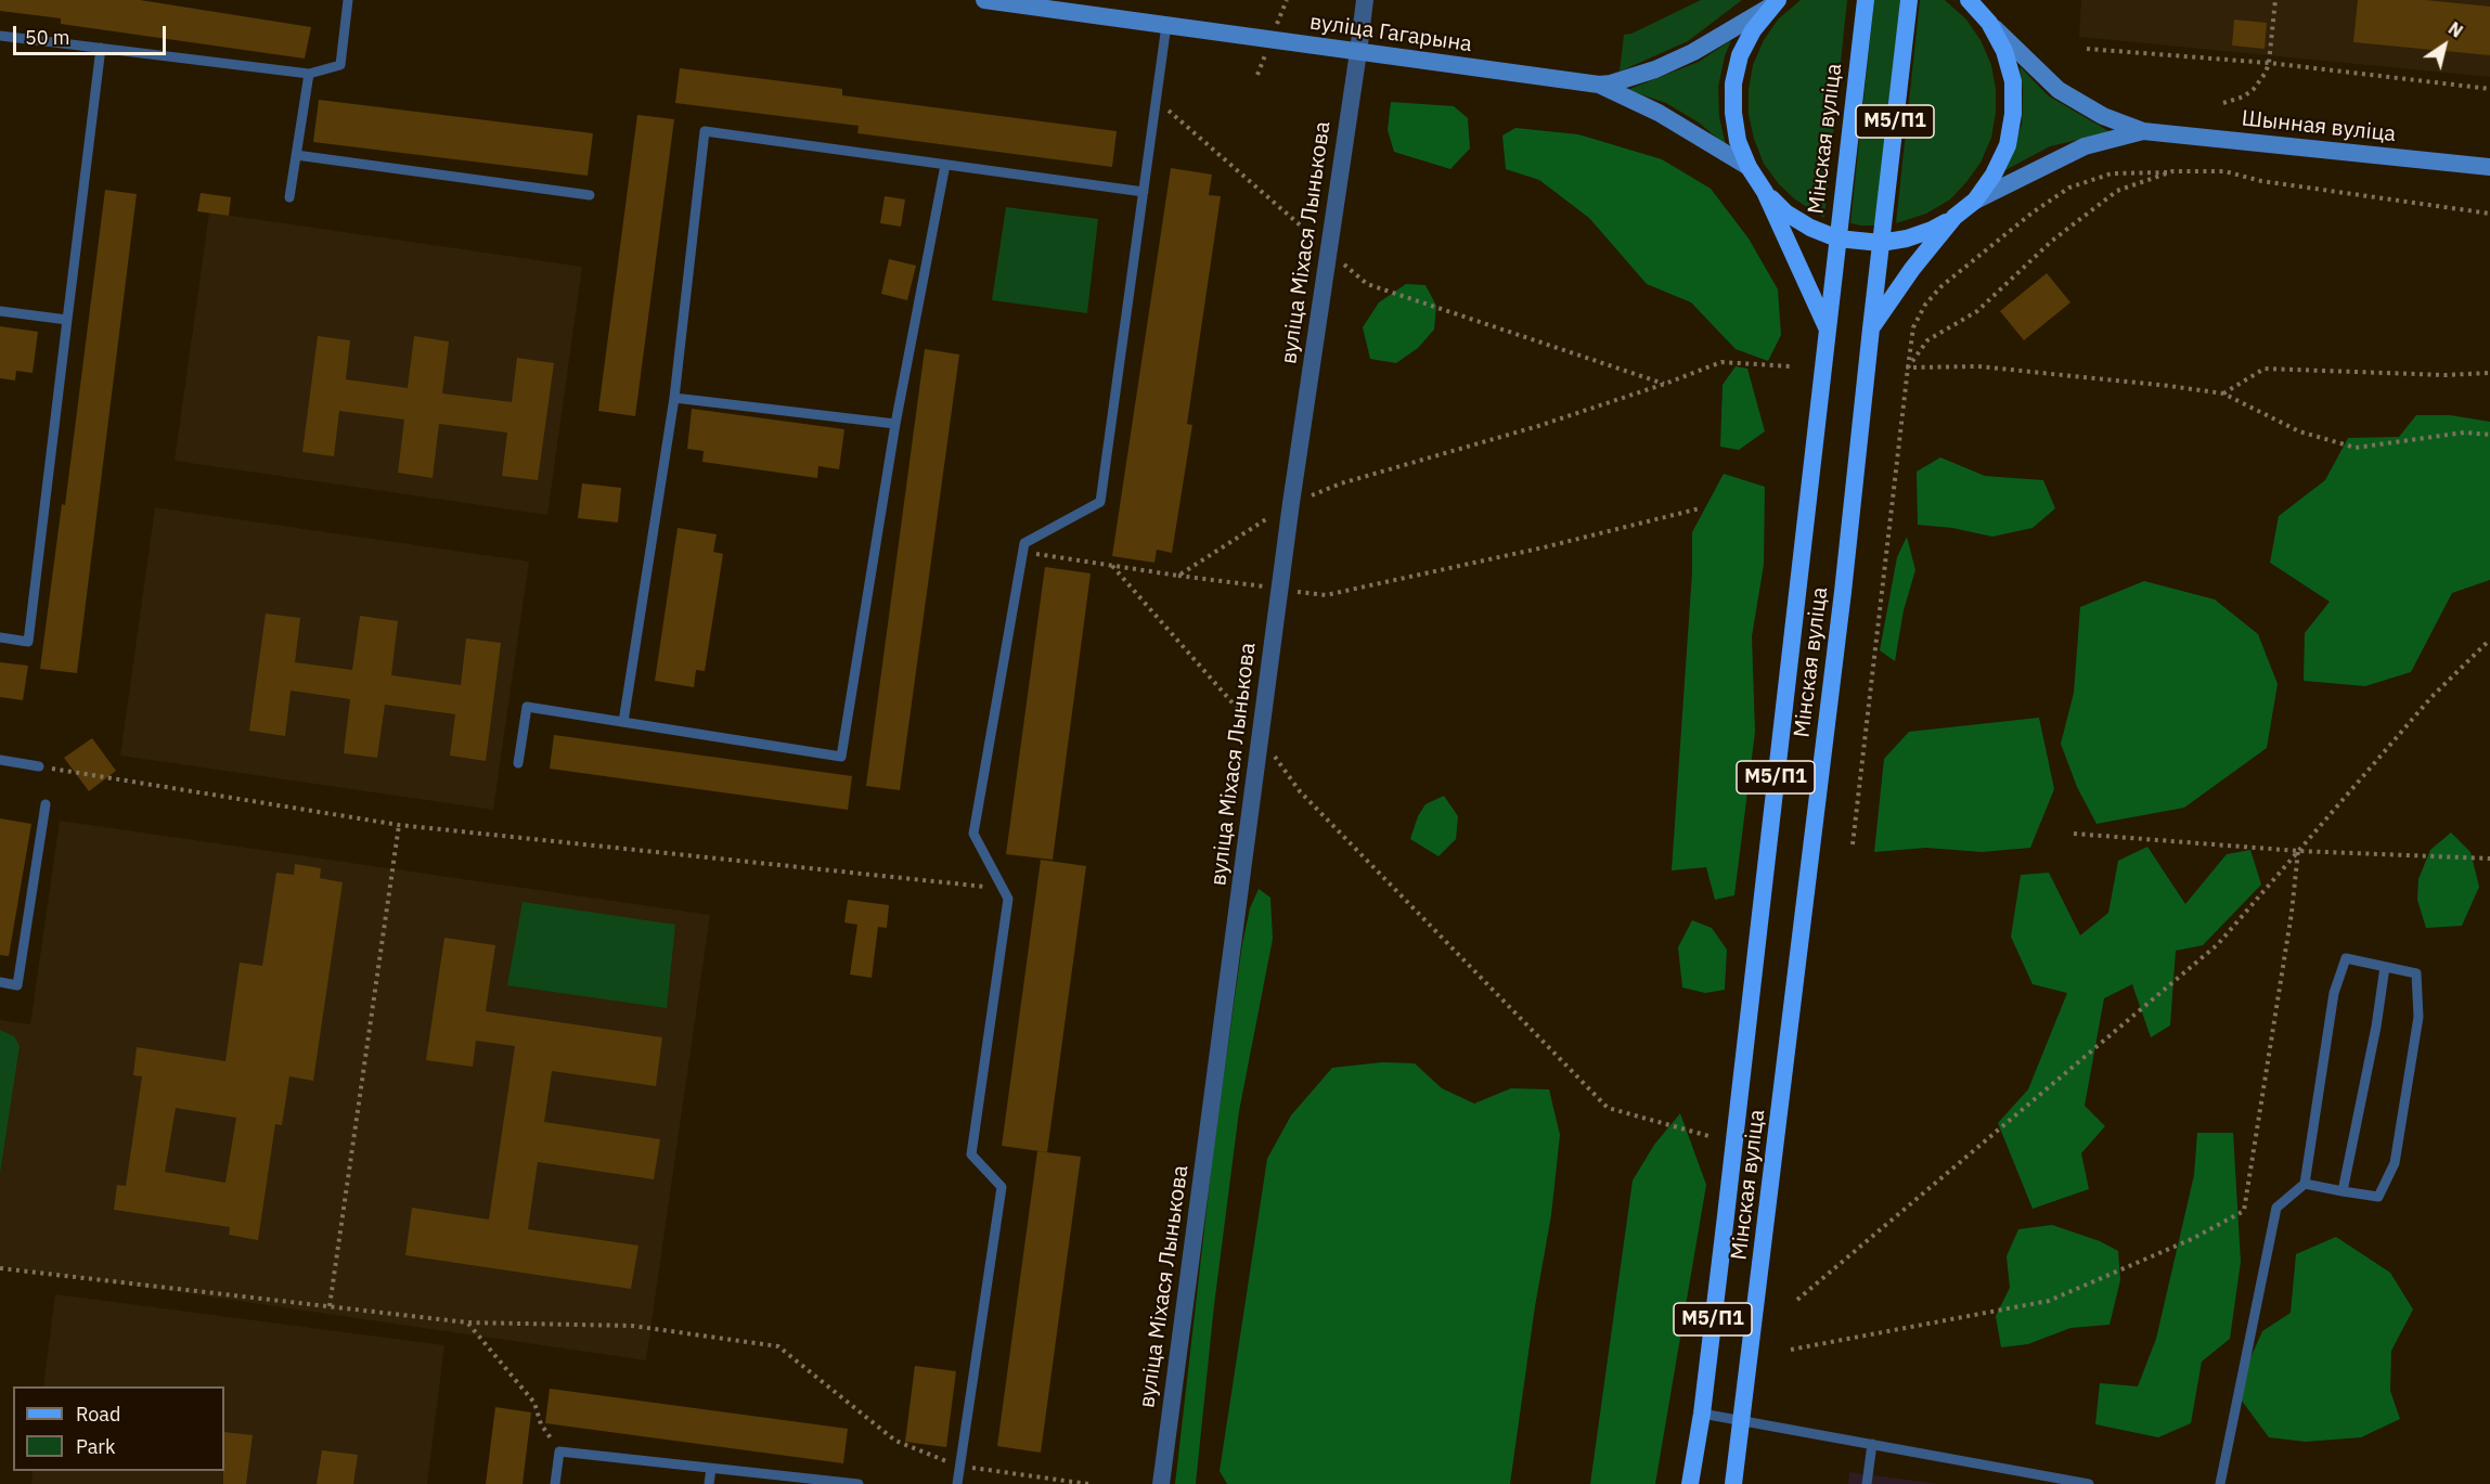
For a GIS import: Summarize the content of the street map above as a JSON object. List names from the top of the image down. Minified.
{"streets":{"main road":["вуліца Гагарына","М5/П1","Шынная вуліца","Мінская вуліца"],"street":["вуліца Міхася Лынькова"]},"crossings":[["вуліца Гагарына","вуліца Міхася Лынькова"]],"legend":["Road","Park"],"scale_bar":"50 m","north":"top right"}
